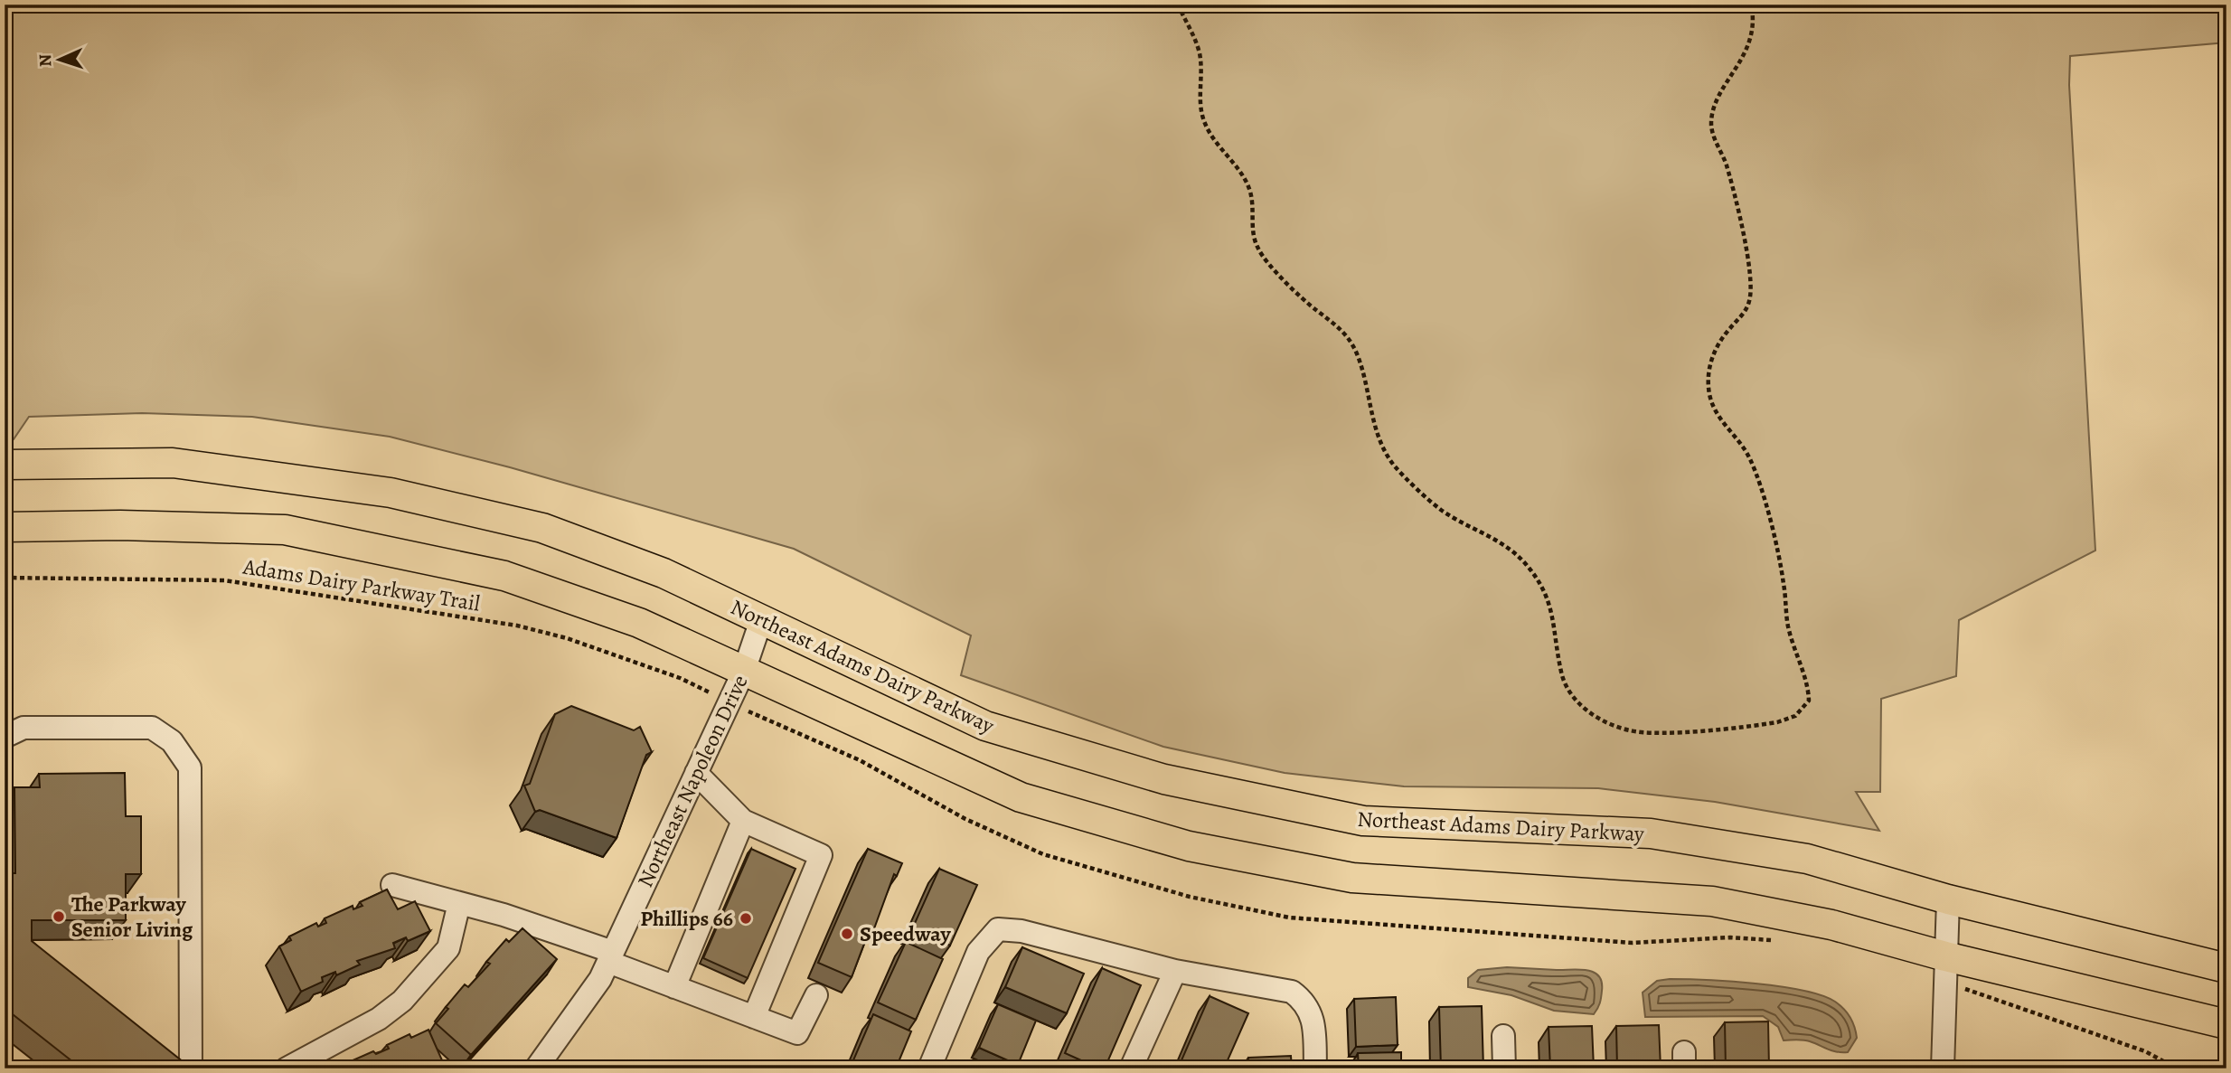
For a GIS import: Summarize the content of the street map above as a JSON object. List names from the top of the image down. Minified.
{"streets":{"main road":["Northeast Adams Dairy Parkway"],"street":["Northeast Napoleon Drive"],"path":["Adams Dairy Parkway Trail"]},"crossings":[["Northeast Adams Dairy Parkway","Northeast Napoleon Drive"]],"places":["The Parkway Senior Living","Phillips 66","Speedway"],"north":"left"}
